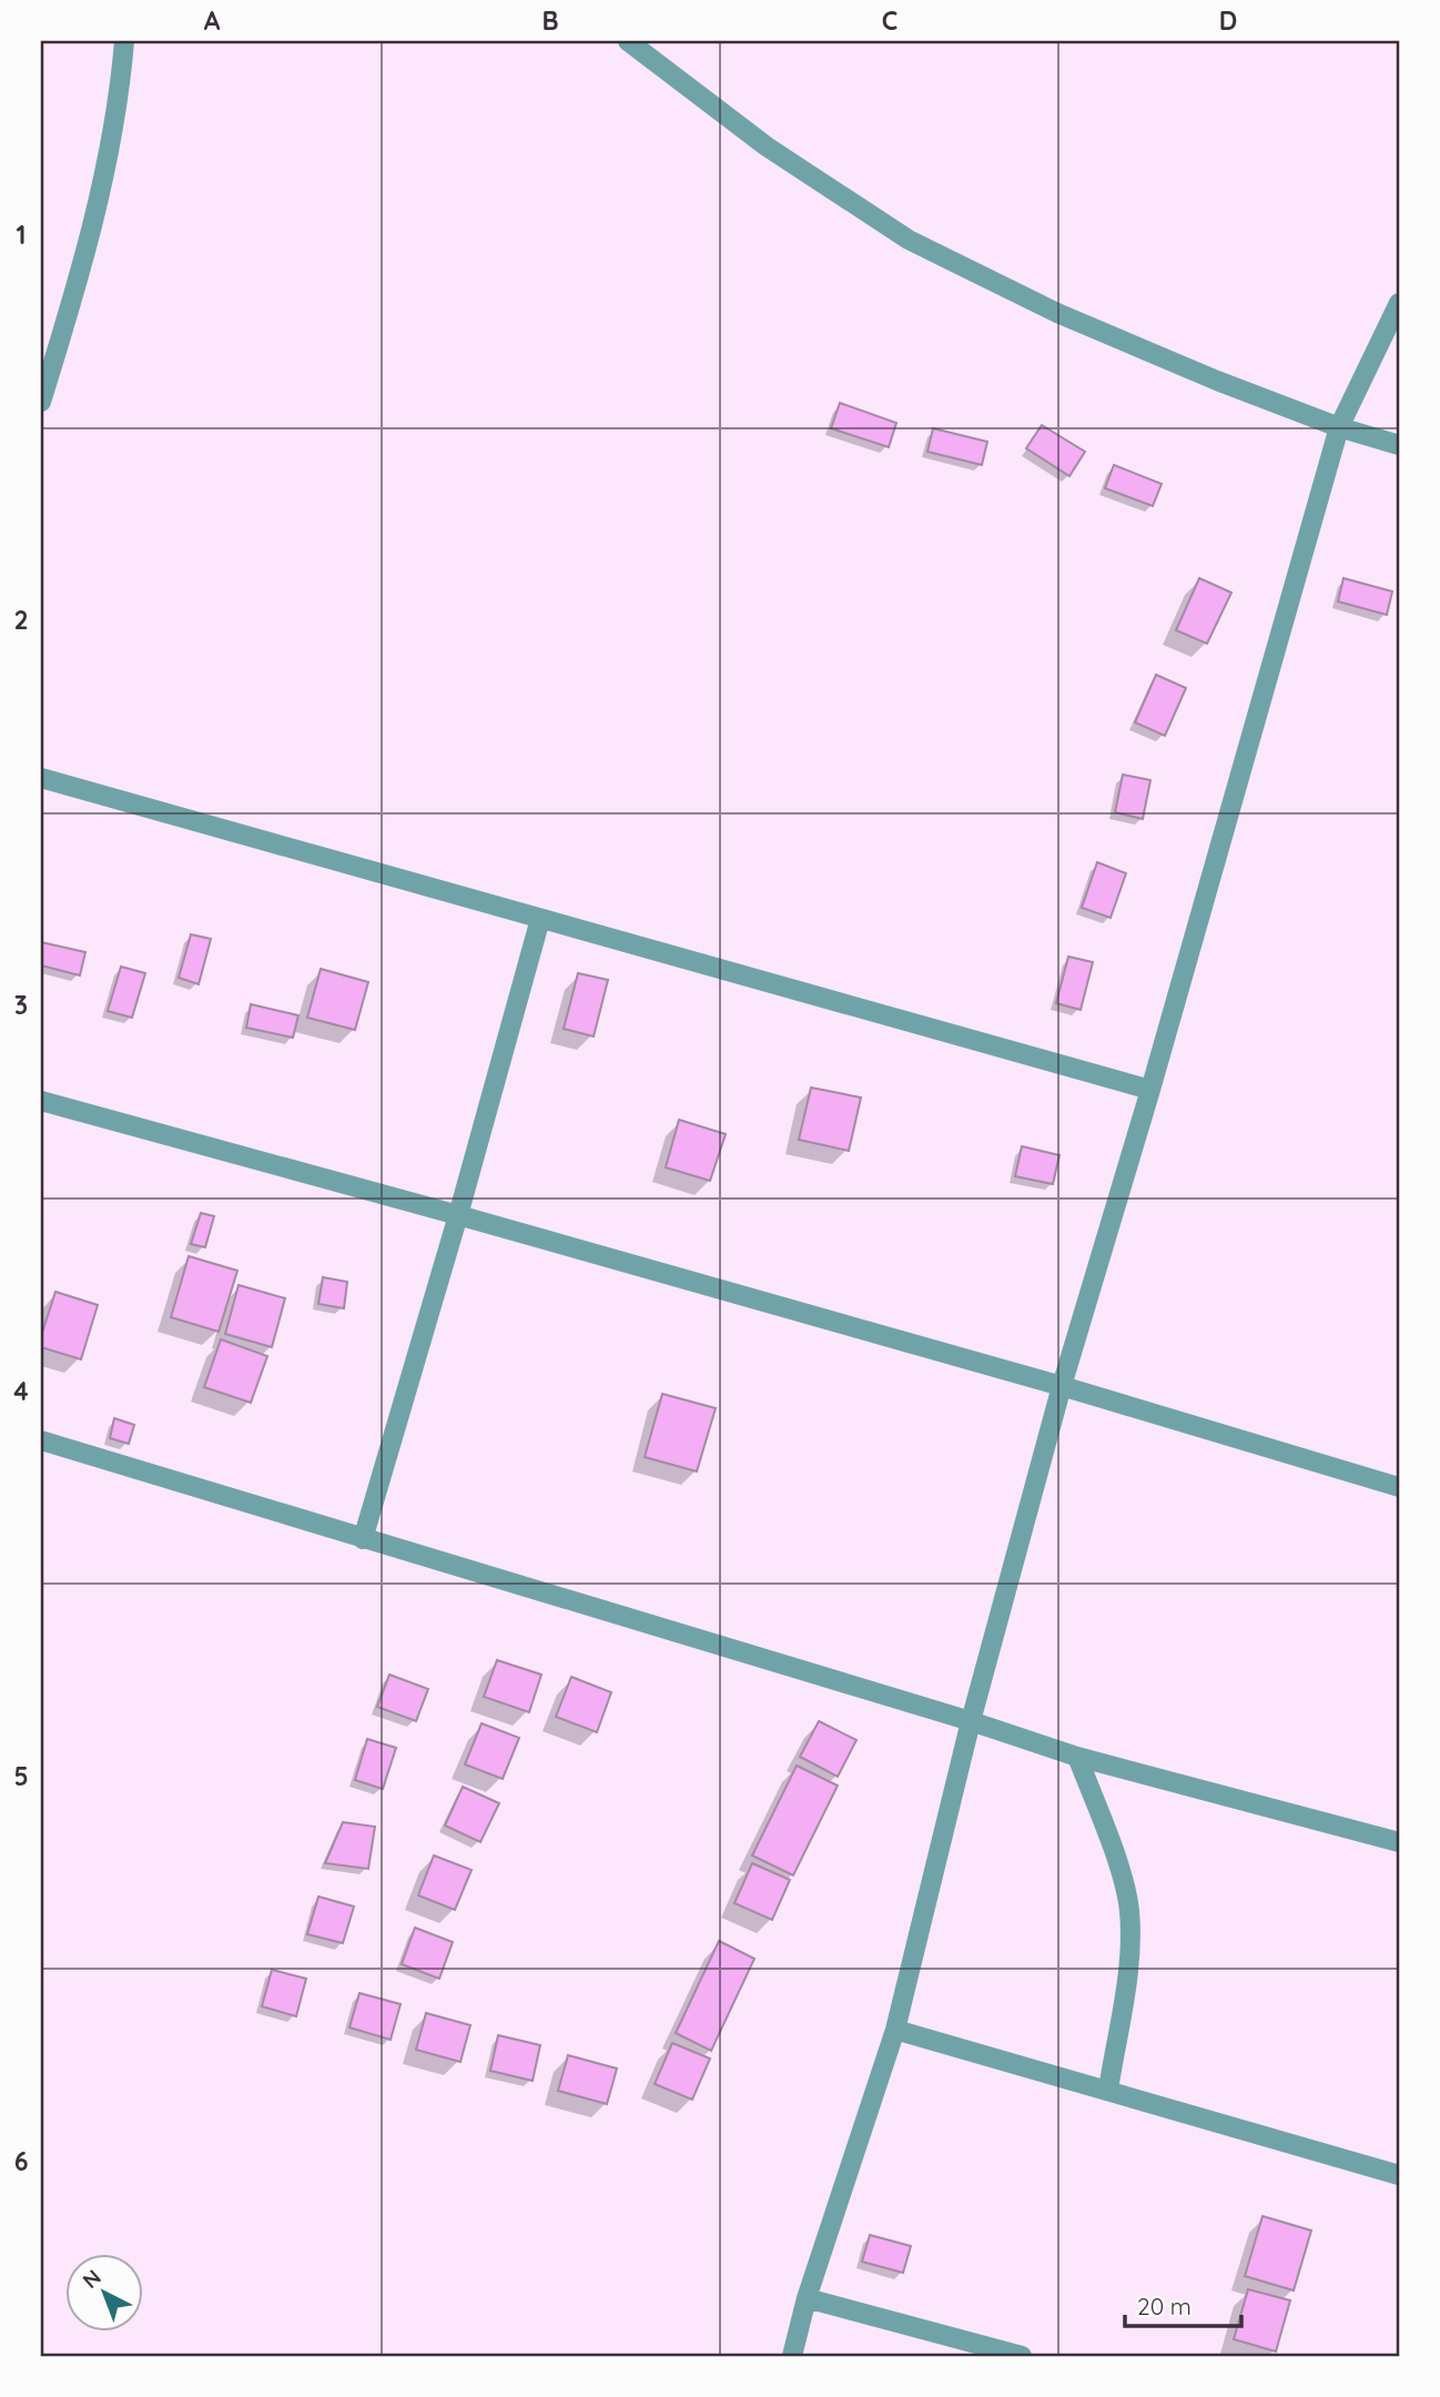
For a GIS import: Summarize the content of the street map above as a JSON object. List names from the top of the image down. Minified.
{"scale_bar":"20 m","north":"top left","grid":{"columns":["A","B","C","D"],"rows":["1","2","3","4","5","6"]}}
